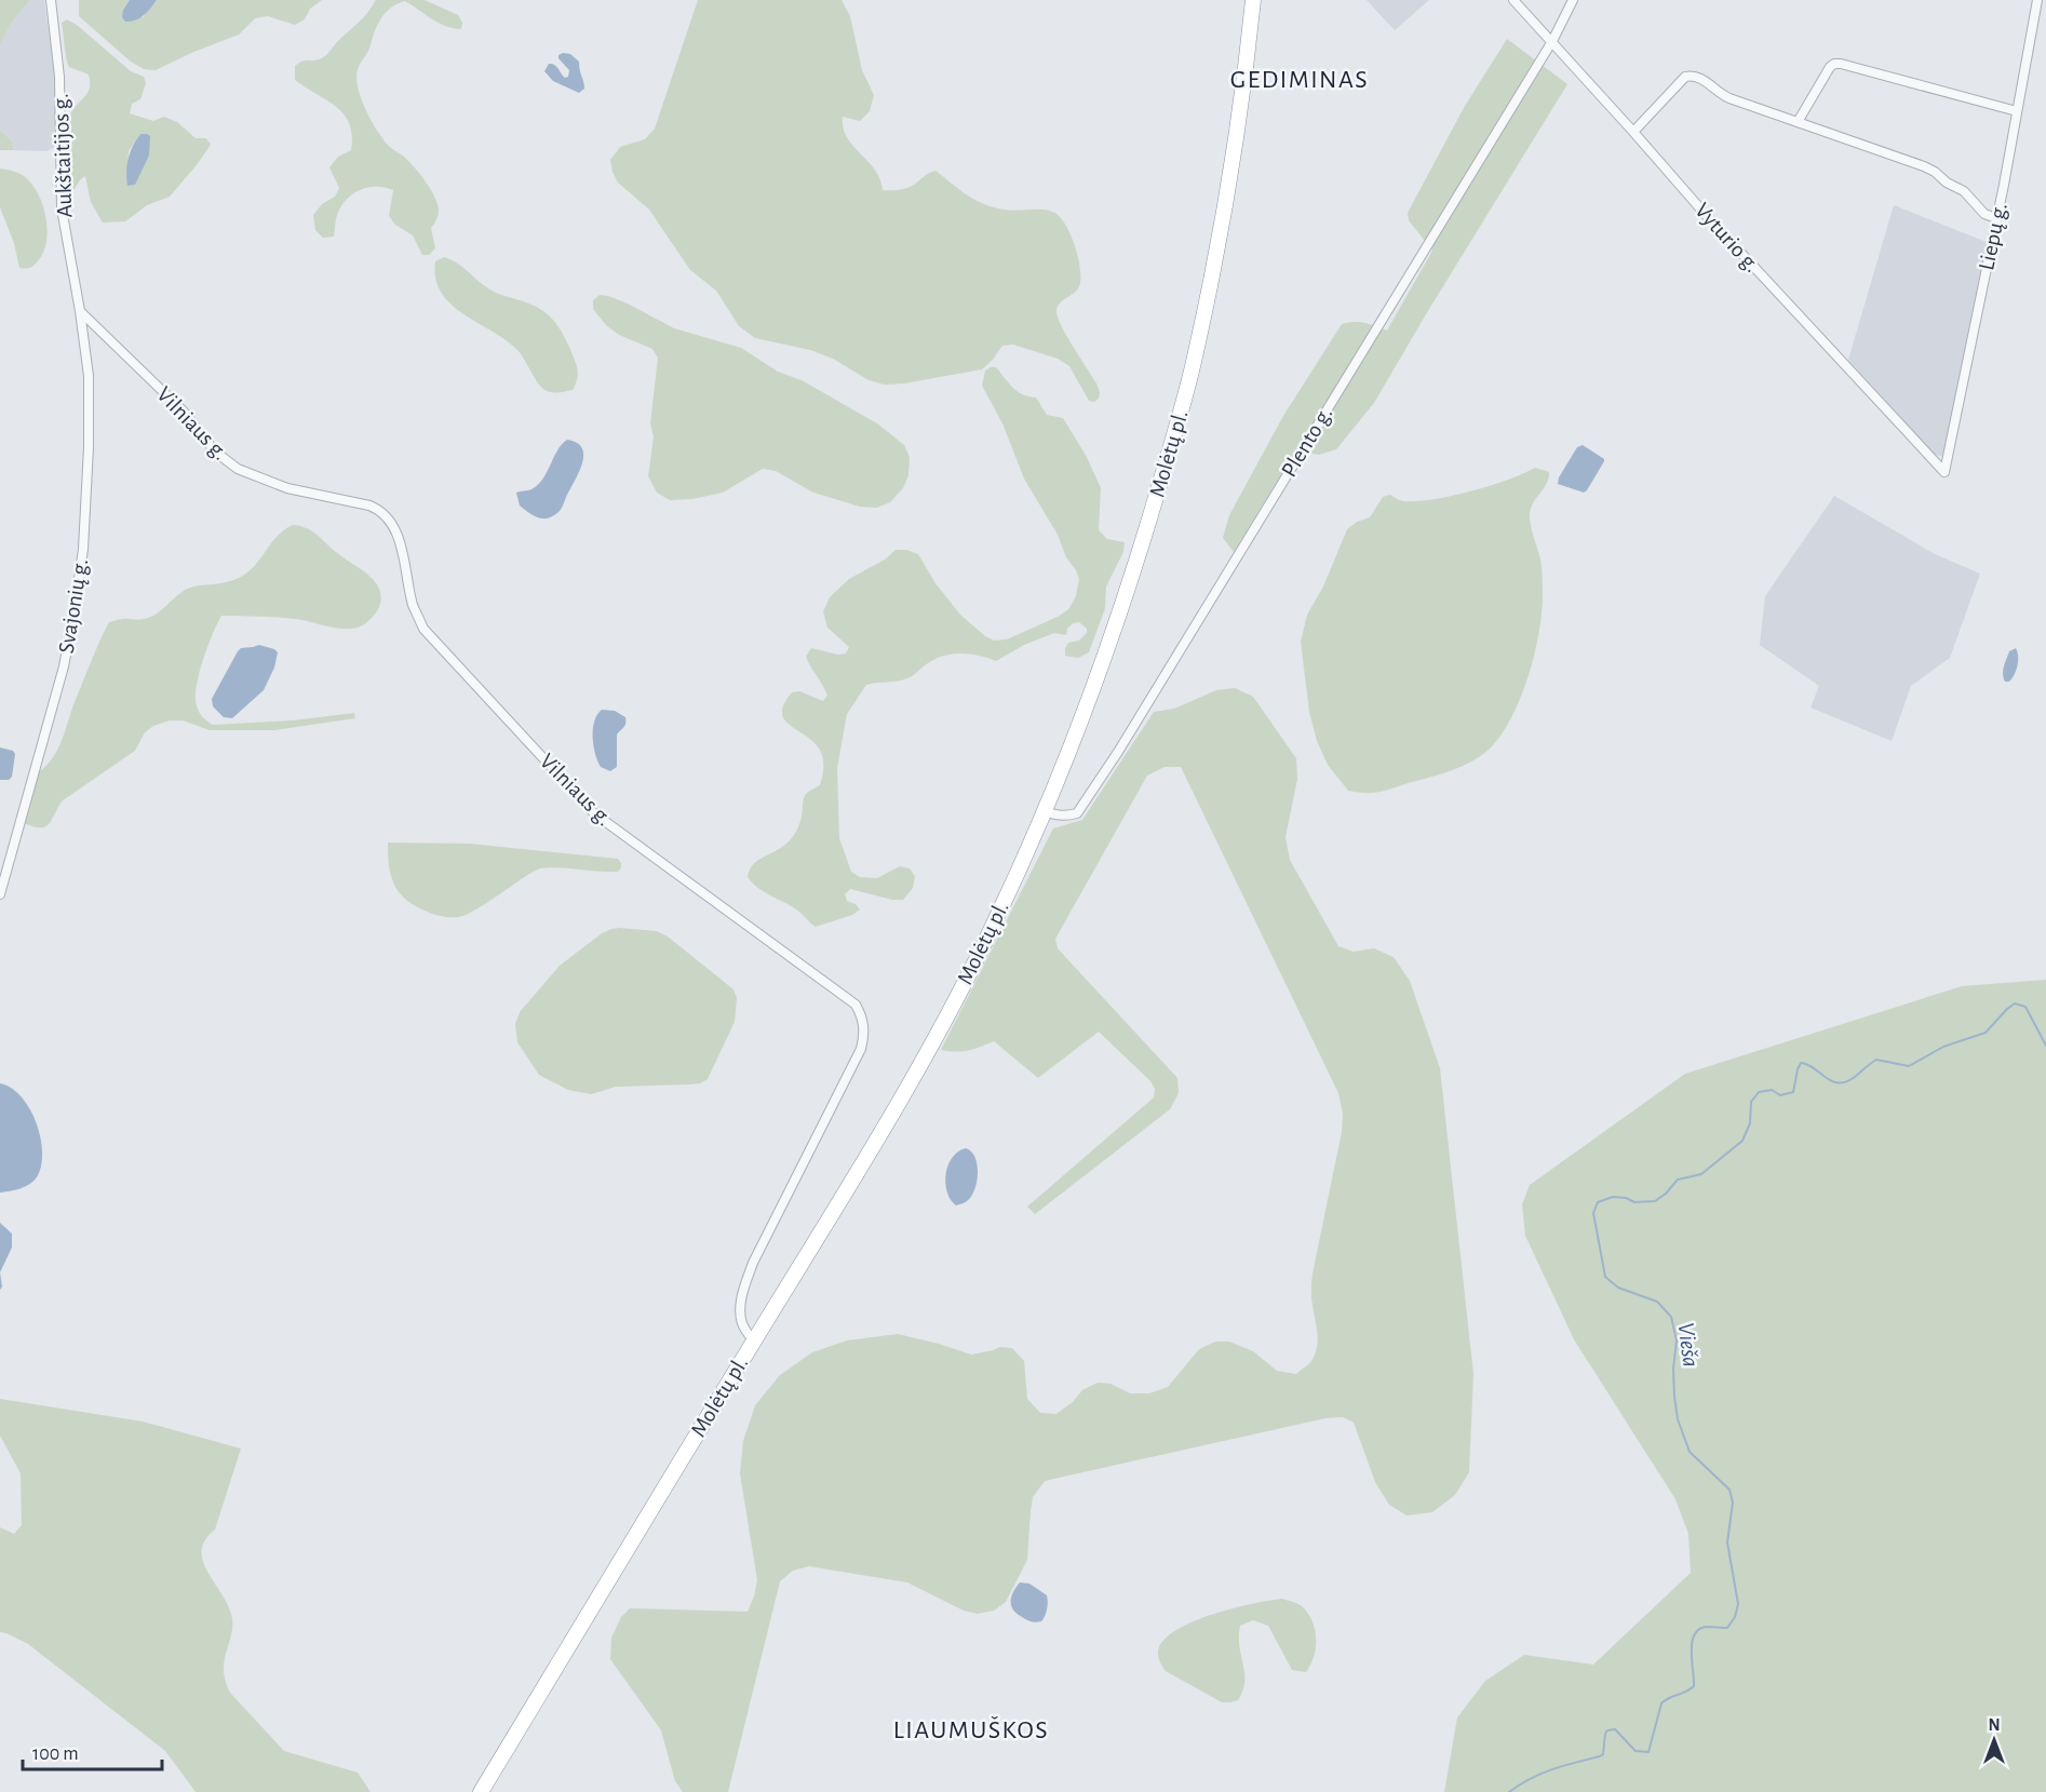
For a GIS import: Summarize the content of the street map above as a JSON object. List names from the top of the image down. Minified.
{"streets":{"highway":["Molėtų pl."],"street":["Aukštaitijos g.","Liepų g.","Vyturio g.","Vilniaus g.","Plento g.","Svajonių g."]},"crossings":[["Aukštaitijos g.","Vilniaus g."],["Aukštaitijos g.","Svajonių g."],["Liepų g.","Vyturio g."],["Vyturio g.","Plento g."],["Vilniaus g.","Molėtų pl."],["Vilniaus g.","Svajonių g."],["Plento g.","Molėtų pl."]],"districts":["GEDIMINAS","LIAUMUŠKOS"],"water":["Vieša"],"scale_bar":"100 m","north":"top"}
